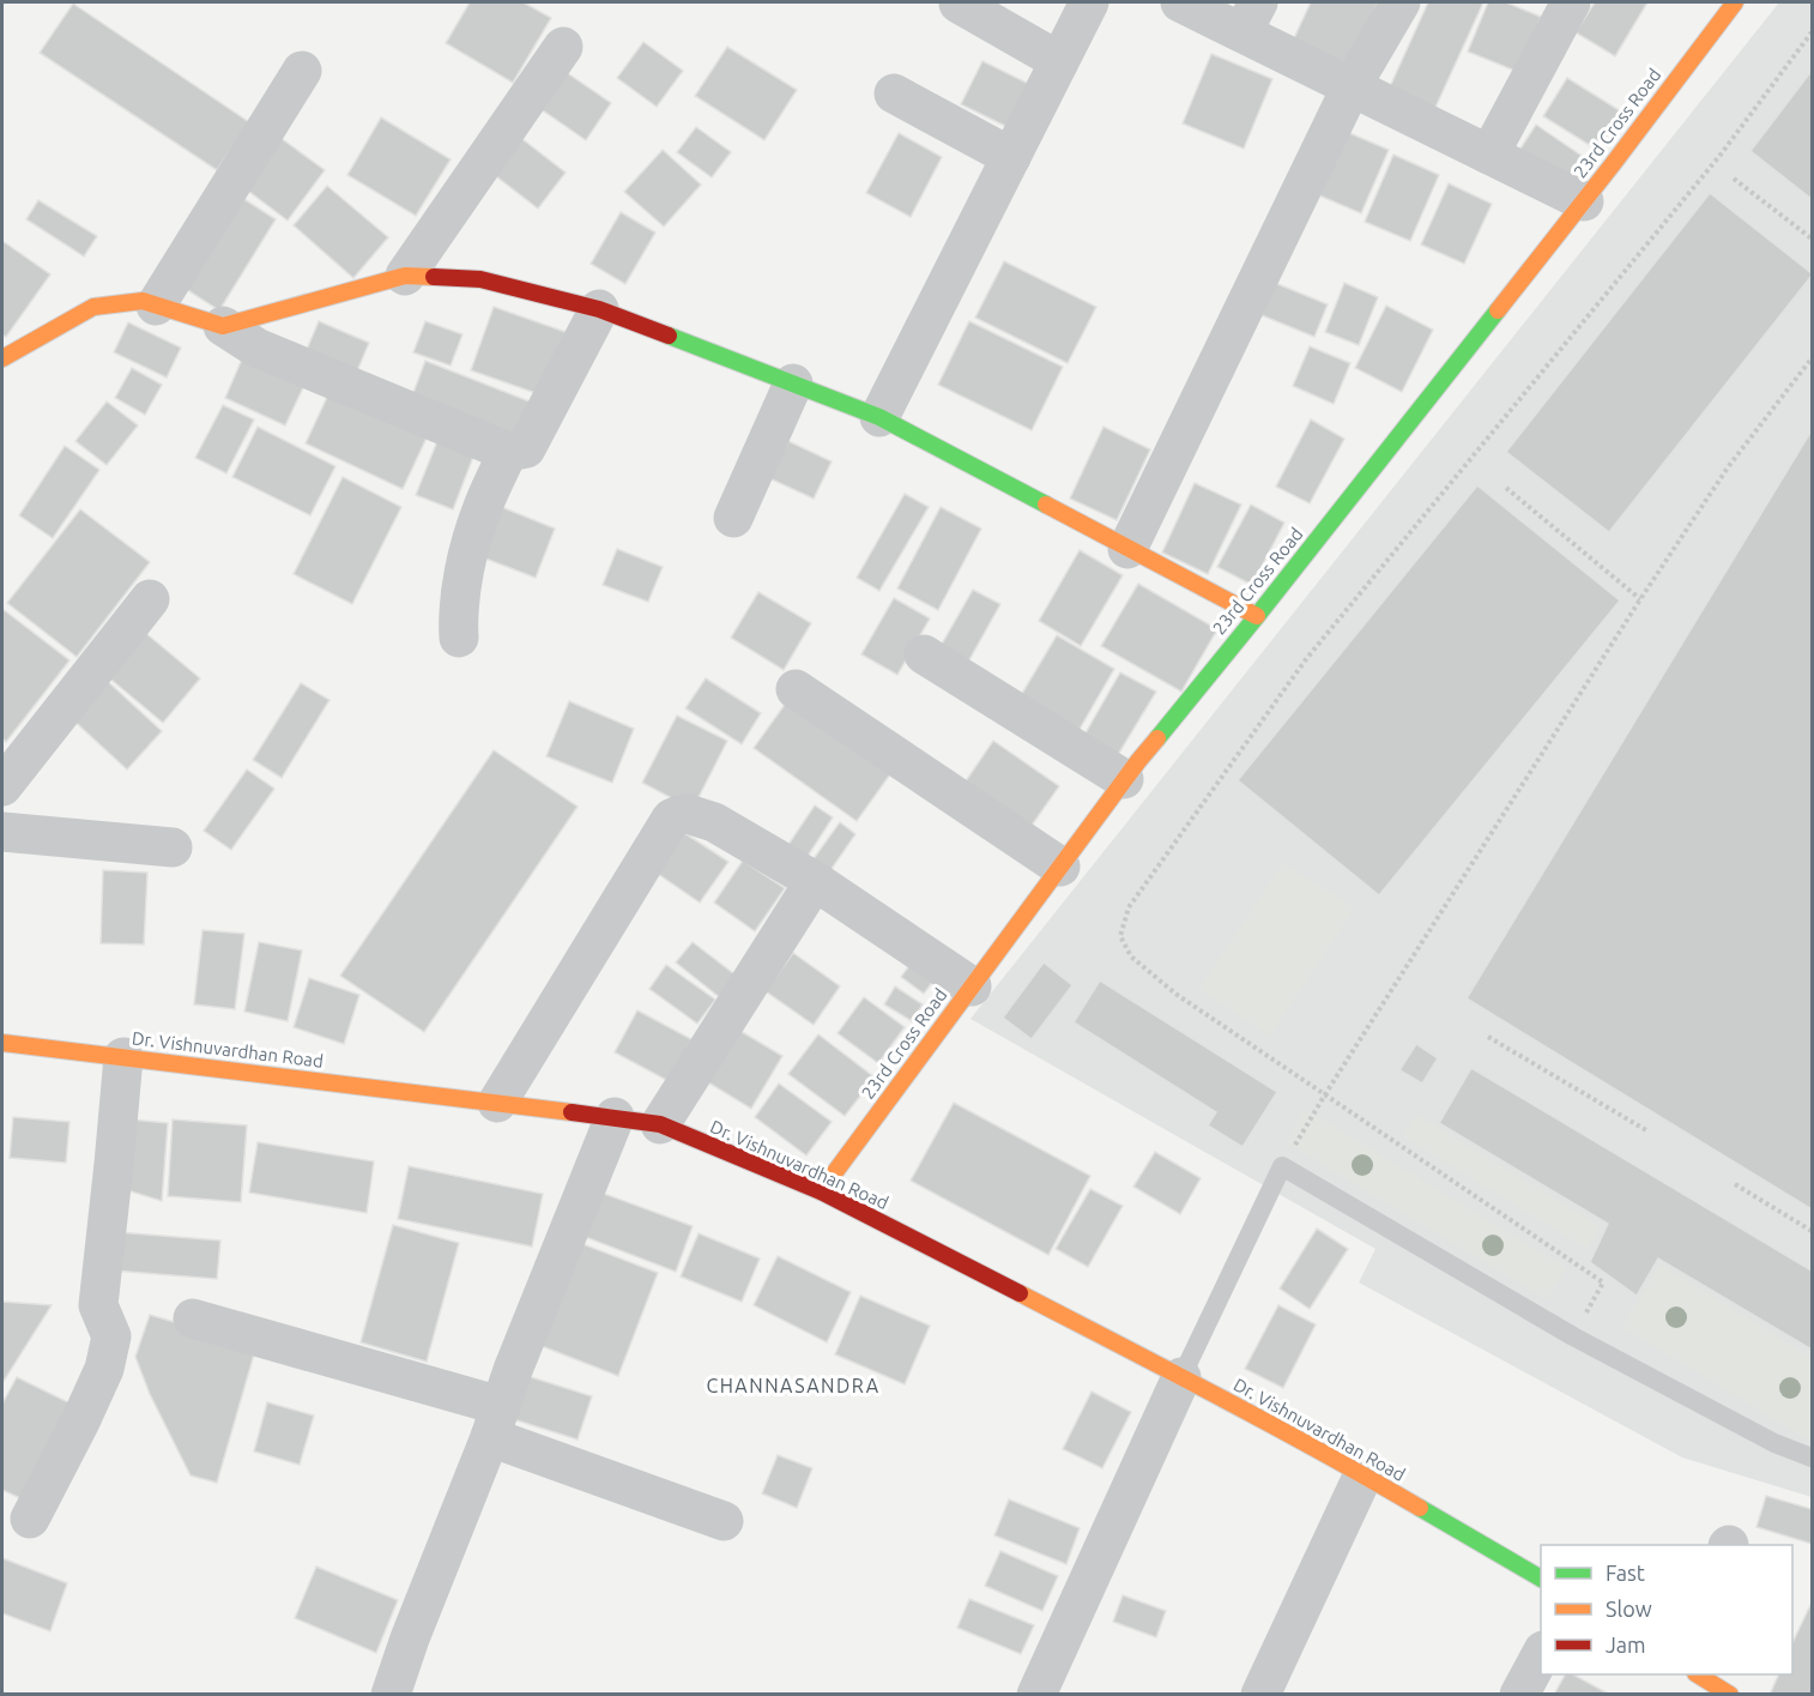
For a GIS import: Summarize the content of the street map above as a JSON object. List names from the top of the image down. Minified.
{"streets":{"street":["23rd Cross Road","Dr. Vishnuvardhan Road"]},"crossings":[["23rd Cross Road","Dr. Vishnuvardhan Road"]],"districts":["CHANNASANDRA"],"legend":["Fast","Slow","Jam"]}
